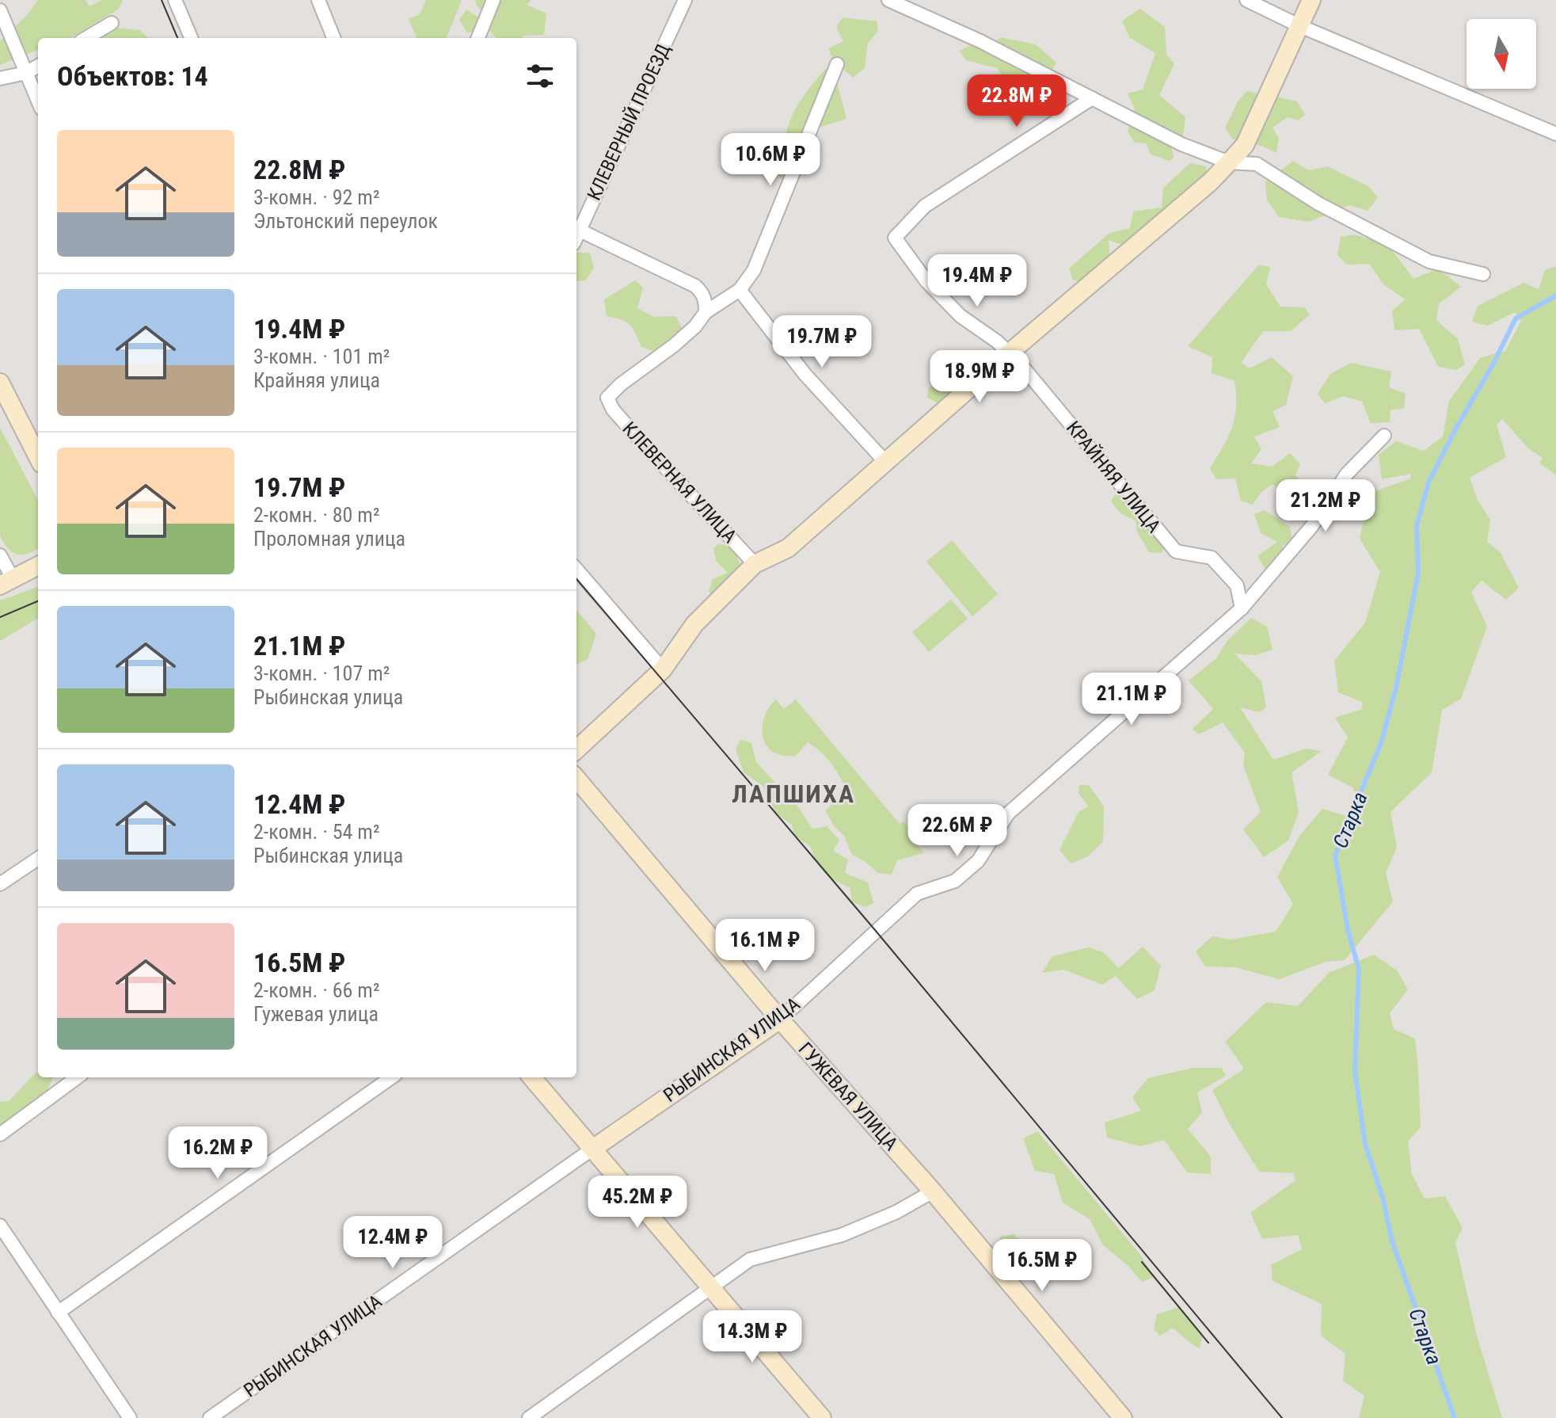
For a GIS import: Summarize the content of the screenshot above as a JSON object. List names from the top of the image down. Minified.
{"streets":{"street":["КЛЕВЕРНЫЙ ПРОЕЗД","КРАЙНЯЯ УЛИЦА","КЛЕВЕРНАЯ УЛИЦА","РЫБИНСКАЯ УЛИЦА","ГУЖЕВАЯ УЛИЦА"]},"crossings":[["КРАЙНЯЯ УЛИЦА","РЫБИНСКАЯ УЛИЦА"],["РЫБИНСКАЯ УЛИЦА","ГУЖЕВАЯ УЛИЦА"]],"districts":["ЛАПШИХА"],"water":["Старка"],"north":"bottom","page":{"heading":"Объектов: 14","price":["22.8M ₽","10.6M ₽","19.4M ₽","19.7M ₽","18.9M ₽","21.2M ₽","21.1M ₽","22.6M ₽","16.1M ₽","16.2M ₽","45.2M ₽","12.4M ₽","16.5M ₽","14.3M ₽"],"list":[{"name":"22.8M ₽","note":"3-комн. · 92 m² · Эльтонский переулок"},{"name":"19.4M ₽","note":"3-комн. · 101 m² · Крайняя улица"},{"name":"19.7M ₽","note":"2-комн. · 80 m² · Проломная улица"},{"name":"21.1M ₽","note":"3-комн. · 107 m² · Рыбинская улица"},{"name":"12.4M ₽","note":"2-комн. · 54 m² · Рыбинская улица"},{"name":"16.5M ₽","note":"2-комн. · 66 m² · Гужевая улица"}]}}
